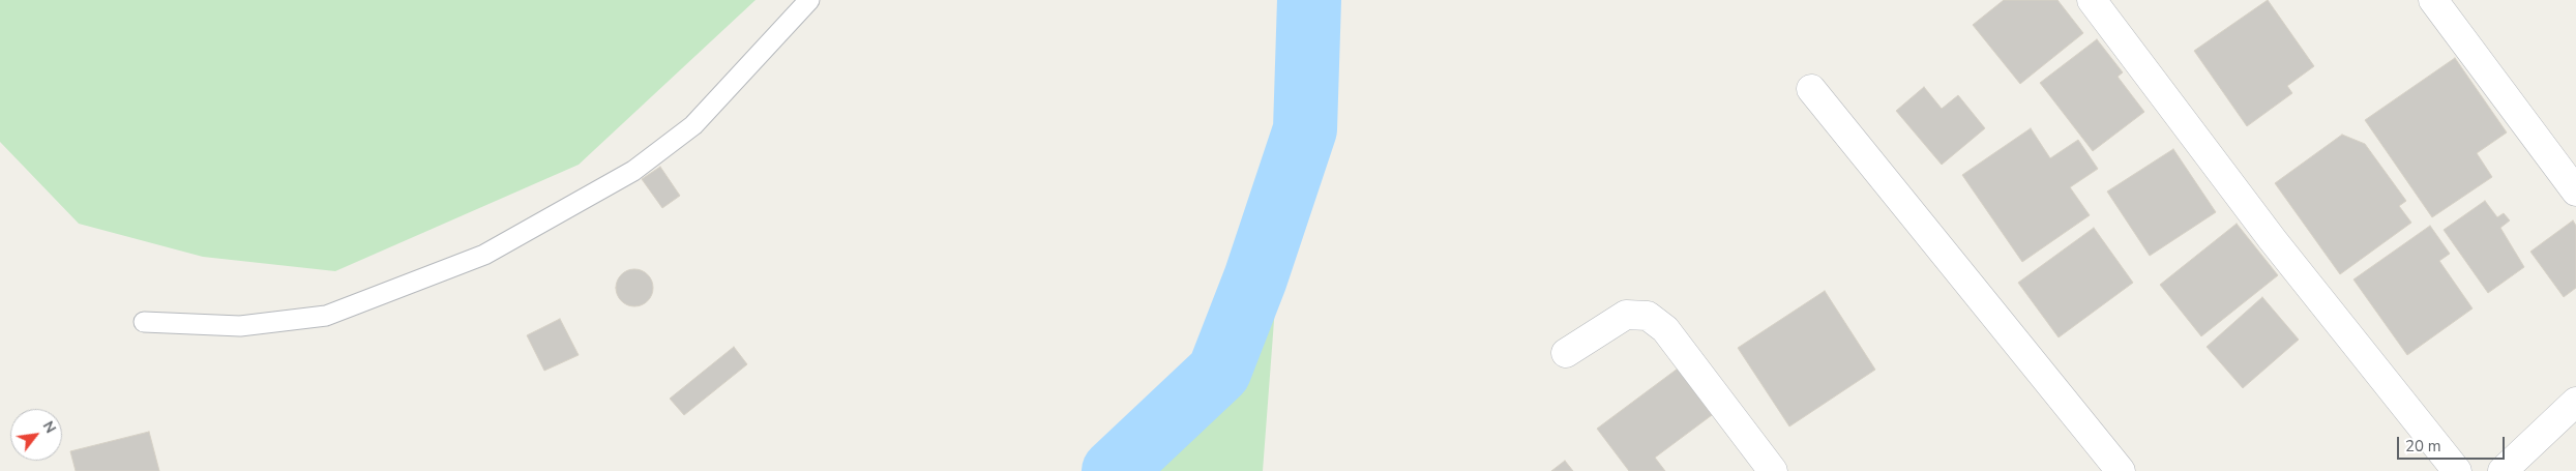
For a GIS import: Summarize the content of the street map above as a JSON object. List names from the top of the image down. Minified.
{"scale_bar":"20 m","north":"top right"}
